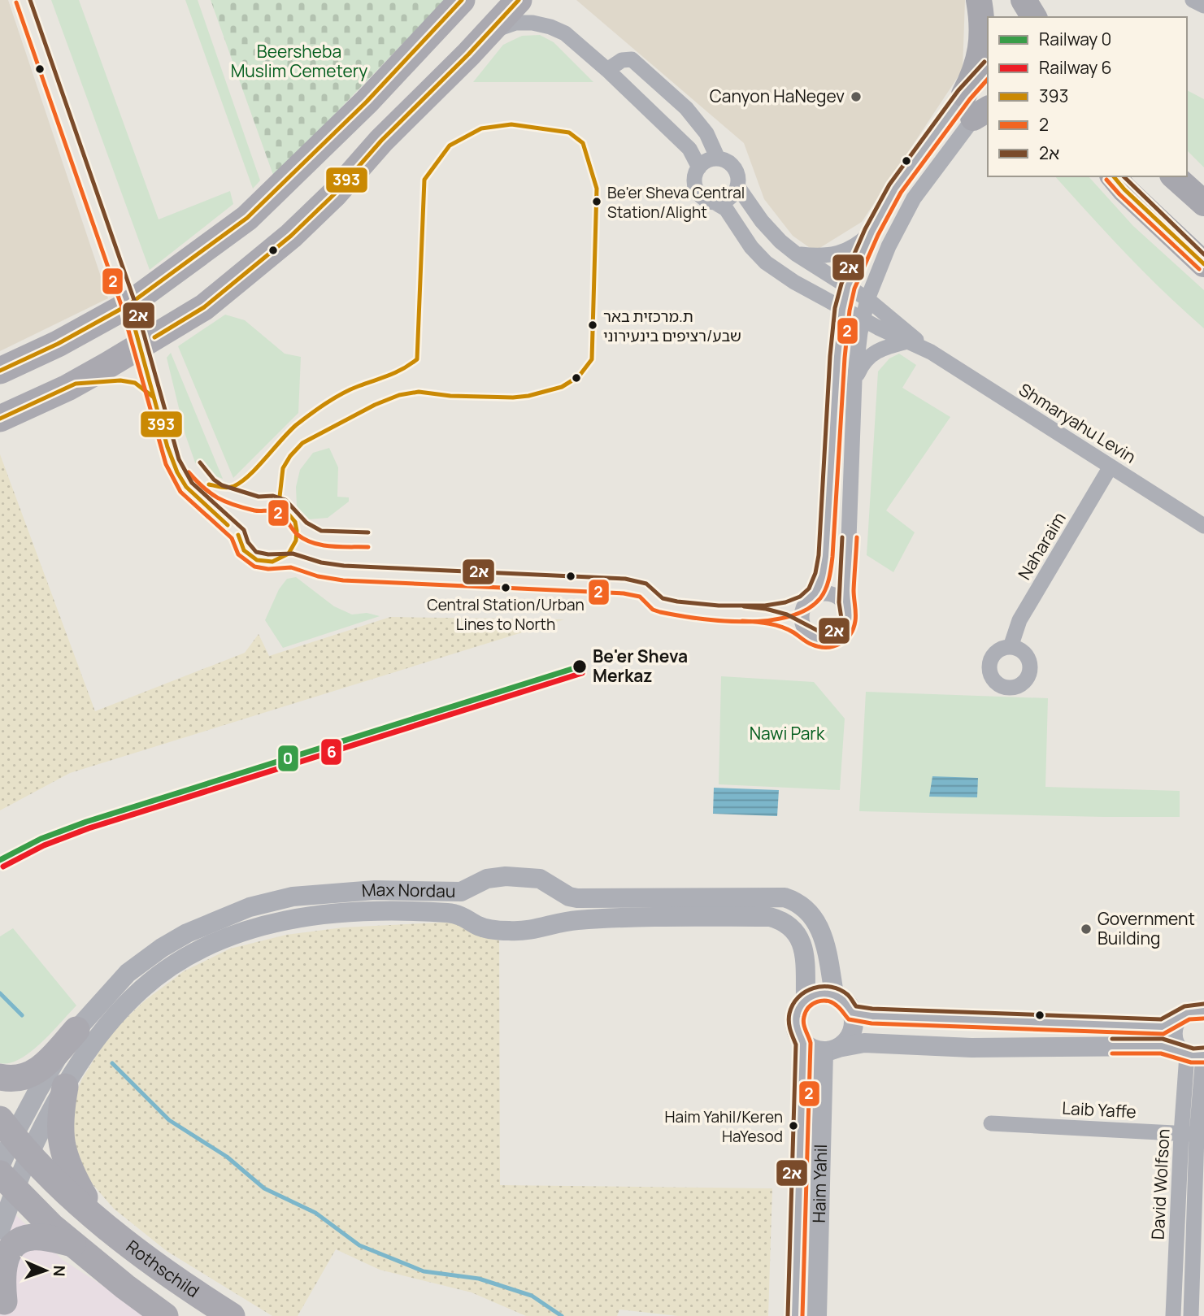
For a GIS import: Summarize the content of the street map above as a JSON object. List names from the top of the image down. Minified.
{"streets":{"highway":["Rothschild"],"street":["Shmaryahu Levin","Naharaim","Max Nordau","Laib Yaffe","Haim Yahil","David Wolfson"]},"crossings":[["Shmaryahu Levin","Naharaim"],["Max Nordau","Haim Yahil"],["Max Nordau","Rothschild"],["Laib Yaffe","David Wolfson"]],"parks":["Beersheba Muslim Cemetery","Nawi Park"],"places":["Canyon HaNegev","Be'er Sheva Central Station/Alight","ת.מרכזית באר שבע/רציפים בינעירוני","Central Station/Urban Lines to North","Be'er Sheva Merkaz","Government Building","Haim Yahil/Keren HaYesod"],"lines":["transit line 393","transit line 2א","transit line 2","rail line 0","rail line 6"],"legend":["Railway 0","Railway 6","393","2","2א"],"north":"right"}
